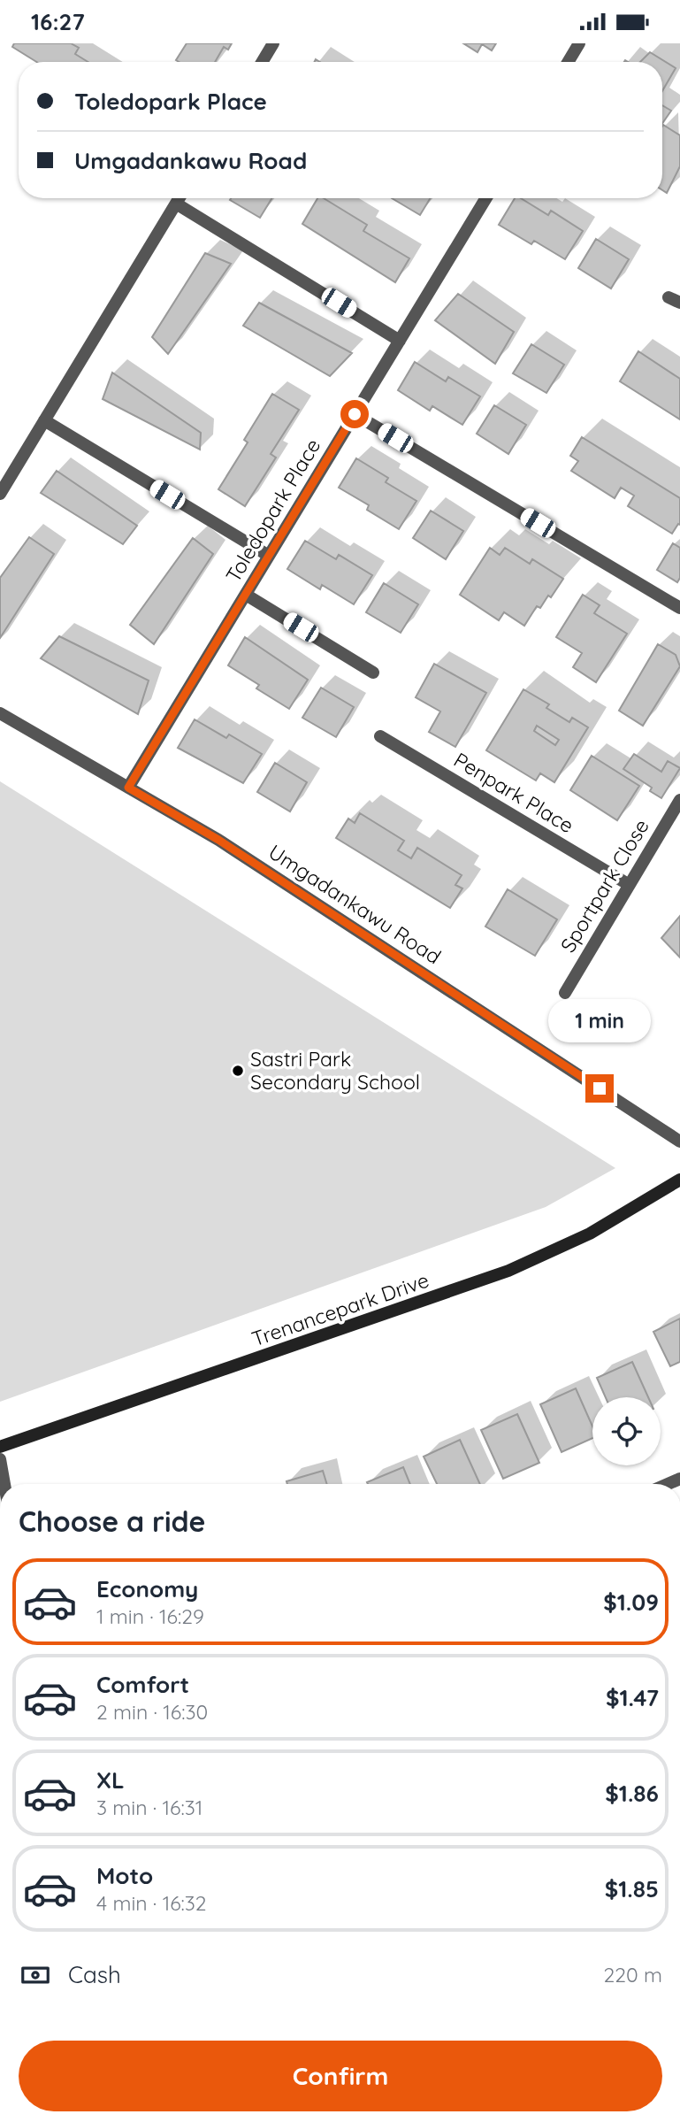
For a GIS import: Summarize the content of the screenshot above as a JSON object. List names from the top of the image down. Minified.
{"streets":{"street":["Toledopark Place","Penpark Place","Sportpark Close","Umgadankawu Road","Trenancepark Drive"]},"crossings":[["Toledopark Place","Umgadankawu Road"],["Penpark Place","Sportpark Close"]],"places":["Sastri Park Secondary School"],"page":{"status":"16:27","banner":["Toledopark Place","Umgadankawu Road"],"bubble":"1 min","heading":"Choose a ride","list":[{"name":"Economy","note":"1 min · 16:29","value":"$1.09"},{"name":"Comfort","note":"2 min · 16:30","value":"$1.47"},{"name":"XL","note":"3 min · 16:31","value":"$1.86"},{"name":"Moto","note":"4 min · 16:32","value":"$1.85"}],"pay":["Cash","220 m"],"buttons":"Confirm"}}
